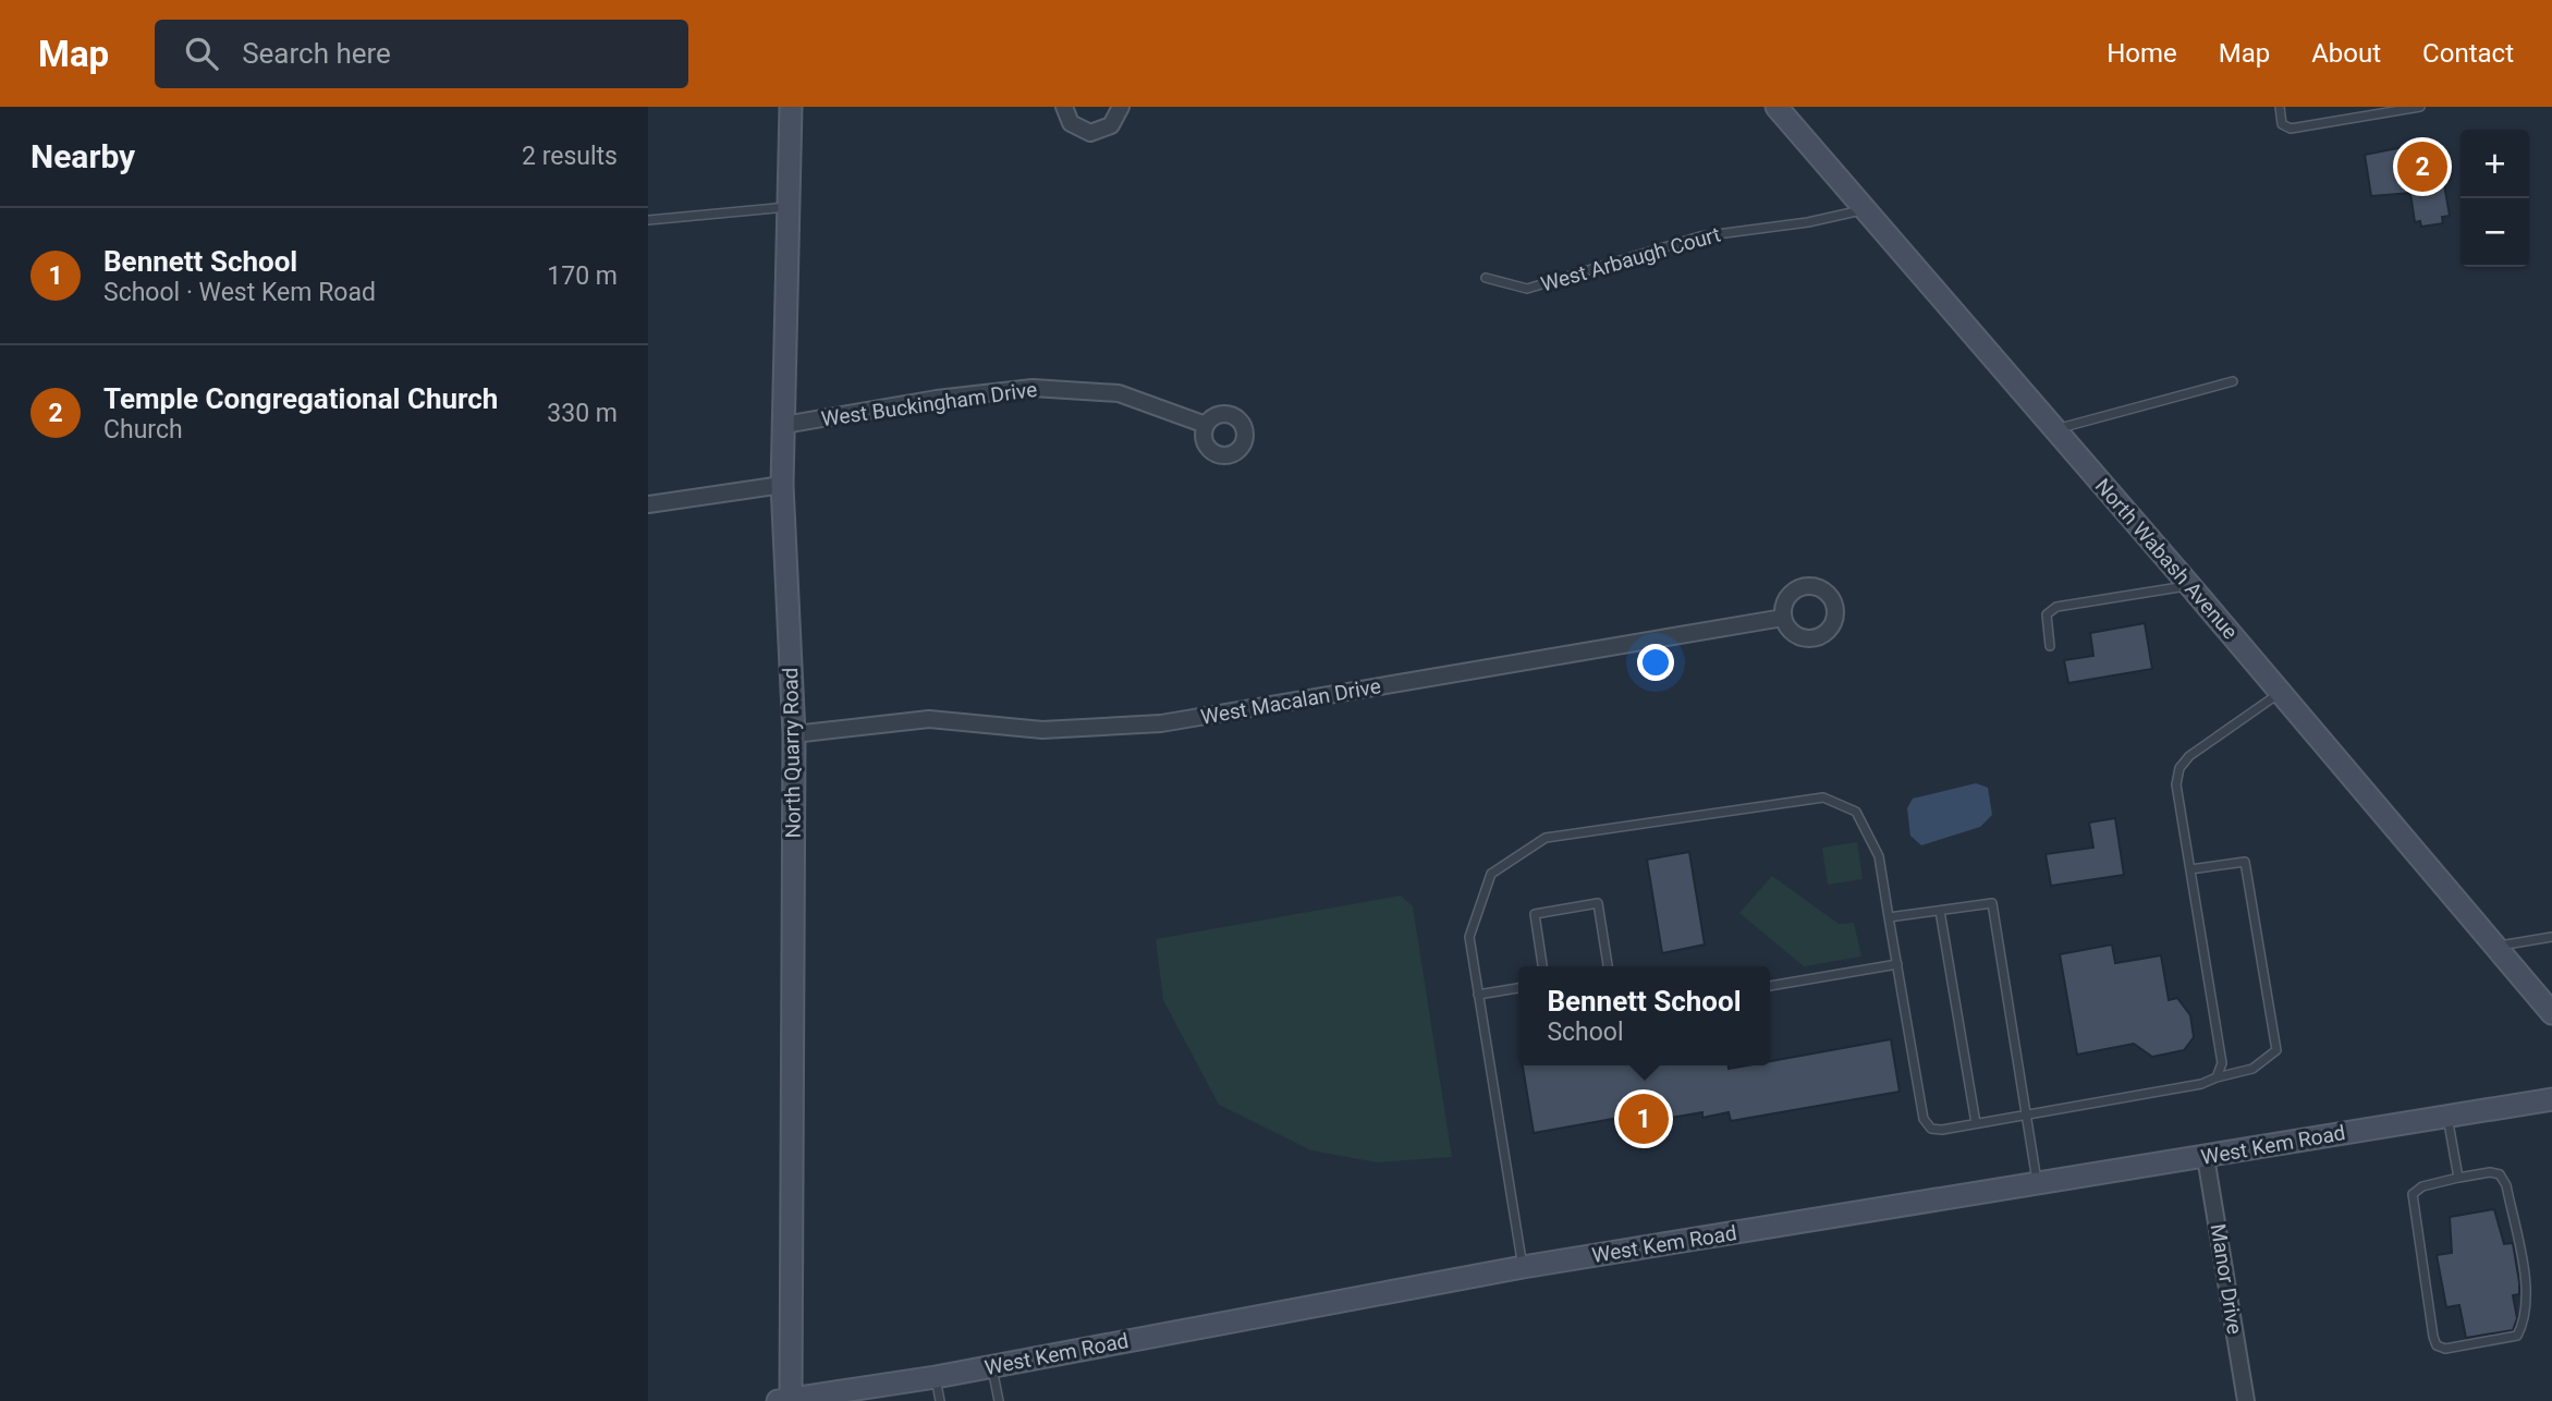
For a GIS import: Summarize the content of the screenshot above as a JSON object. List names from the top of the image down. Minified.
{"streets":{"street":["West Buckingham Drive","North Wabash Avenue","West Macalan Drive","North Quarry Road","West Kem Road","Manor Drive"],"lane":["West Arbaugh Court"]},"crossings":[["West Arbaugh Court","North Wabash Avenue"],["West Buckingham Drive","North Quarry Road"],["West Macalan Drive","North Quarry Road"],["North Quarry Road","West Kem Road"],["West Kem Road","Manor Drive"]],"page":{"header":"Map","search":"Search here","nav":["Home","Map","About","Contact"],"heading":["Nearby","2 results"],"map_buttons":["+","−"],"pins":["2","1"],"list":[{"mark":"1","name":"Bennett School","note":"School · West Kem Road","value":"170 m"},{"mark":"2","name":"Temple Congregational Church","note":"Church","value":"330 m"}],"popup":["Bennett School","School"]}}
